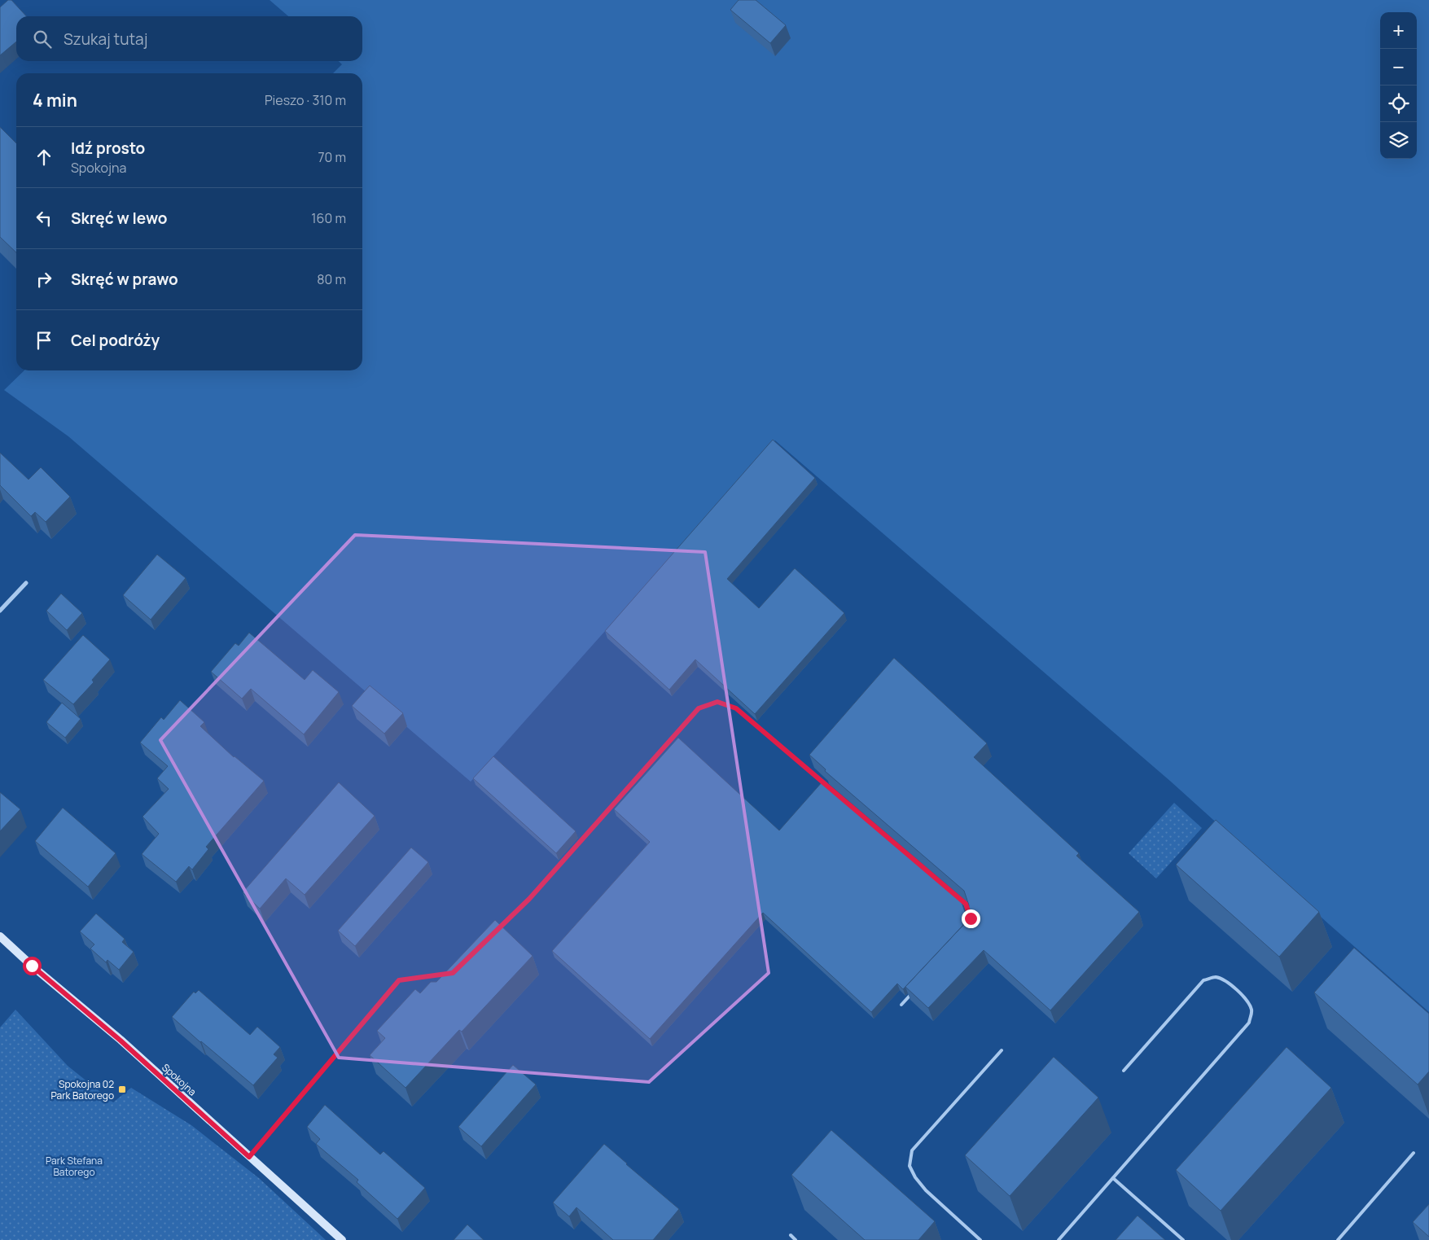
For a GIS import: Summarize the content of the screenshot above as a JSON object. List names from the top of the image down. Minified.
{"streets":{"street":["Spokojna"]},"parks":["Park Stefana Batorego"],"places":{"transit":["Spokojna 02 Park Batorego"]},"page":{"map_buttons":["+","−"],"search":"Szukaj tutaj","heading":["4 min","Pieszo · 310 m"],"list":[["Idź prosto","Spokojna","70 m"],["Skręć w lewo","160 m"],["Skręć w prawo","80 m"],"Cel podróży"]}}
